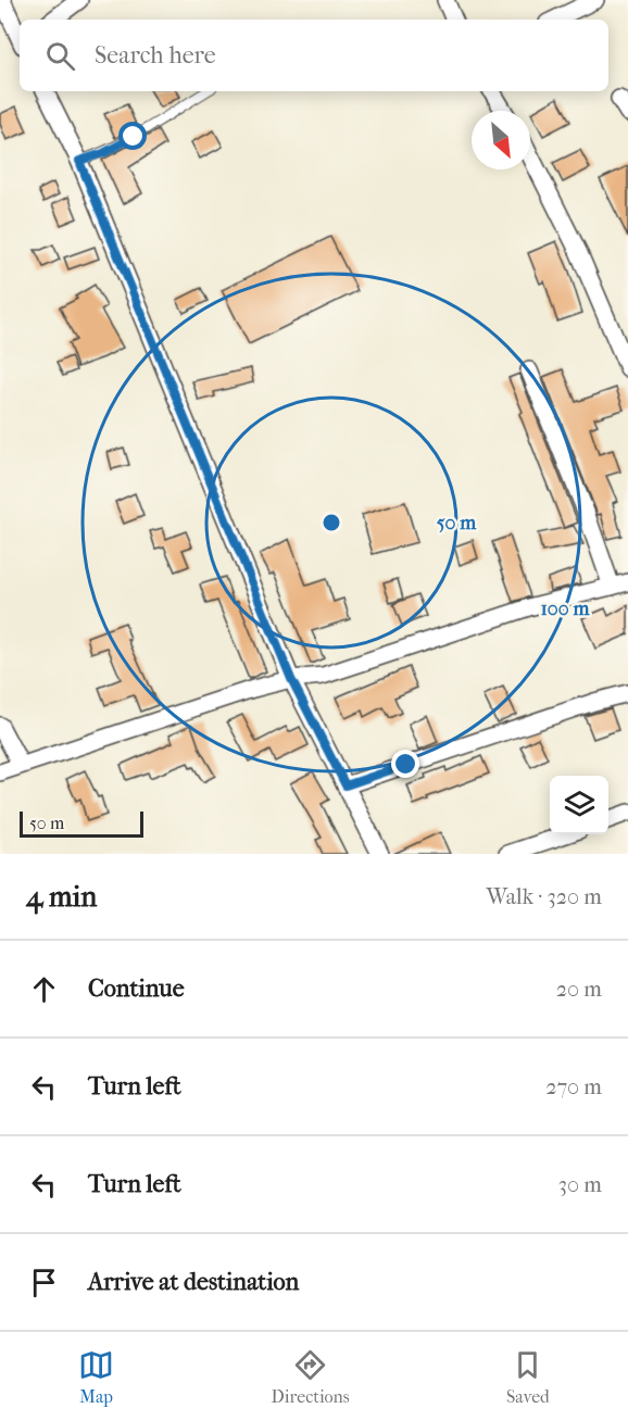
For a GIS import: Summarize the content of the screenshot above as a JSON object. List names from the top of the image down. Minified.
{"scale_bar":"50 m","north":"bottom right","page":{"search":"Search here","scale":"50 m","heading":["4 min","Walk · 320 m"],"list":[["Continue","20 m"],["Turn left","270 m"],["Turn left","30 m"],"Arrive at destination"],"nav":["Map","Directions","Saved"]},"rings":["50 m","100 m"]}
